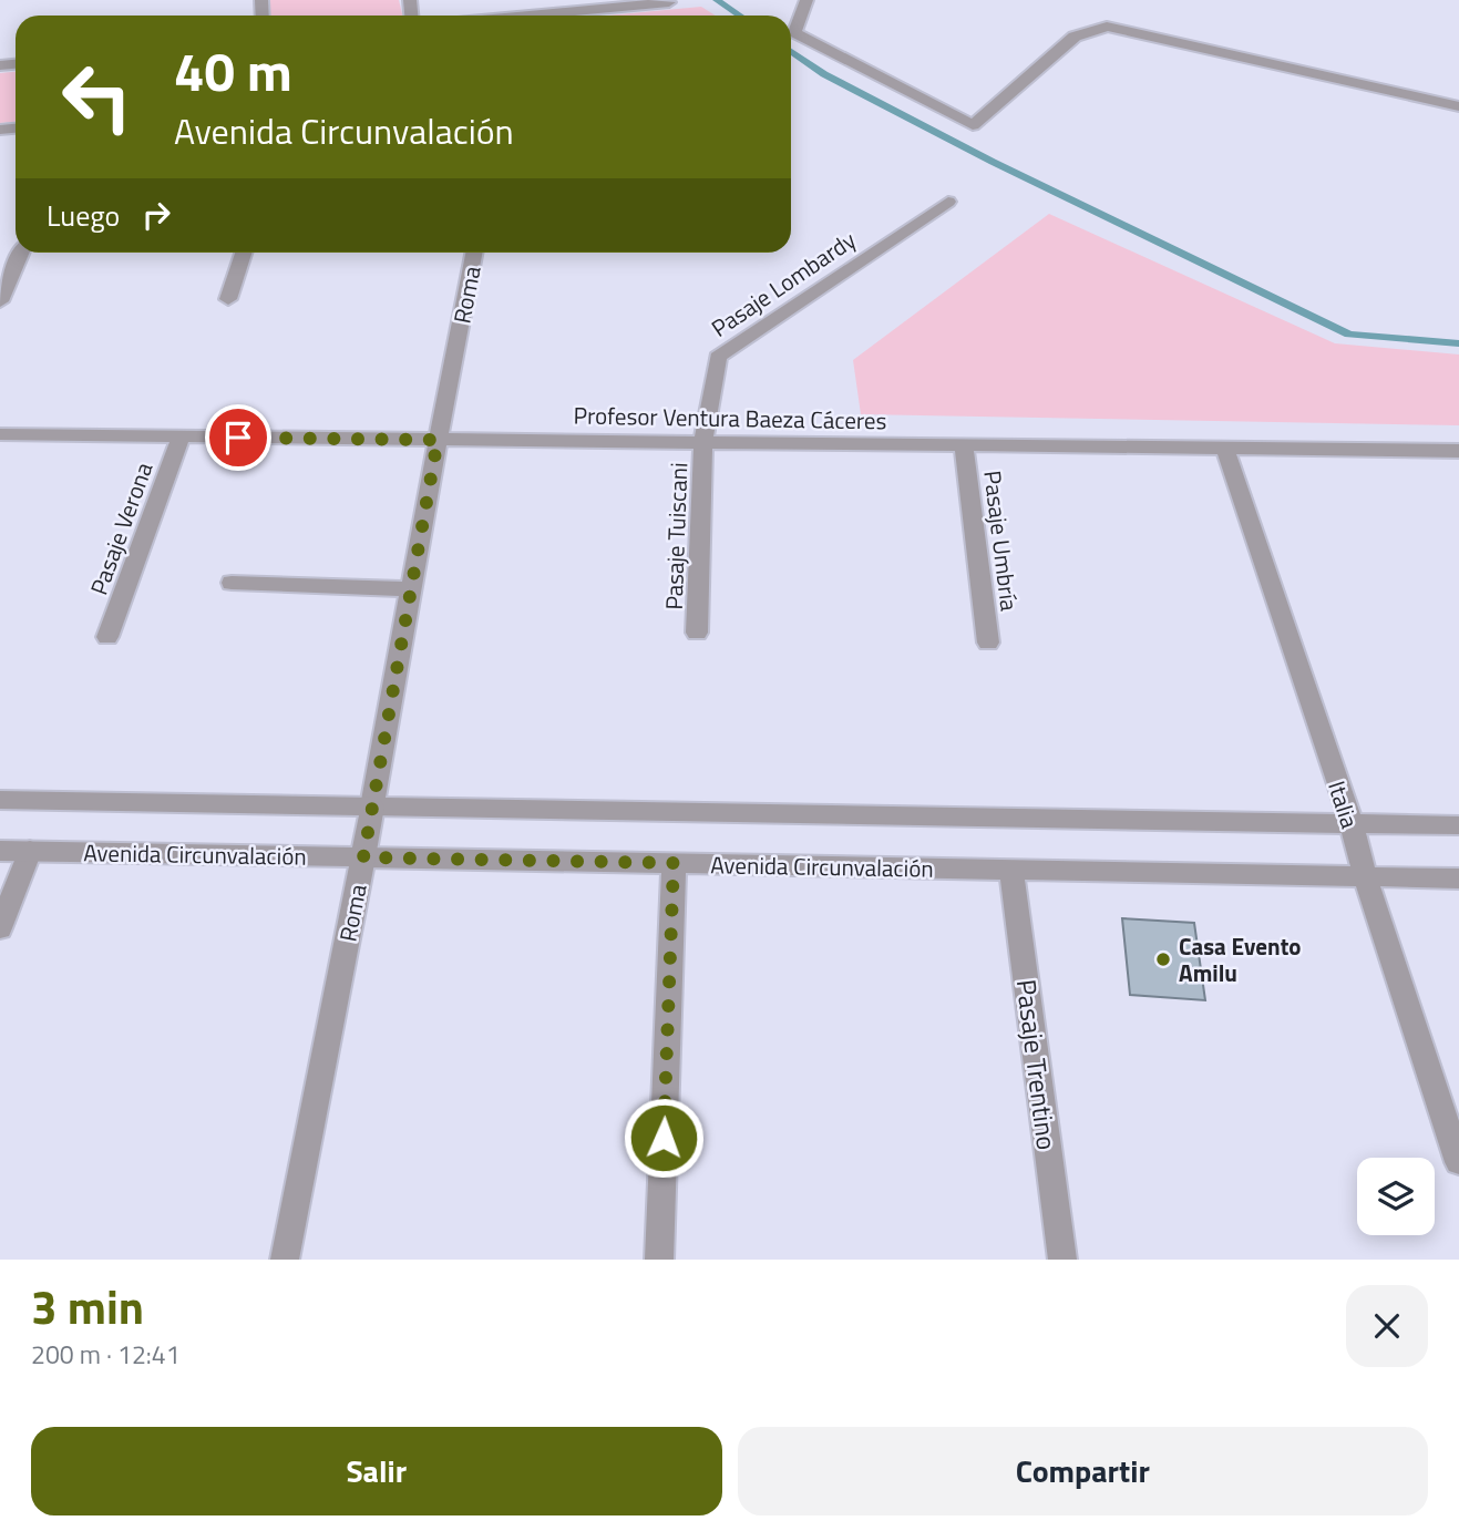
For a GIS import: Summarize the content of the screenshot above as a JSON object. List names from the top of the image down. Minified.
{"streets":{"street":["Pasaje Lombardy","Roma","Profesor Ventura Baeza Cáceres","Pasaje Verona","Pasaje Tuiscani","Pasaje Umbría","Italia","Avenida Circunvalación","Pasaje Trentino"]},"crossings":[["Pasaje Lombardy","Profesor Ventura Baeza Cáceres"],["Pasaje Lombardy","Pasaje Tuiscani"],["Roma","Profesor Ventura Baeza Cáceres"],["Roma","Avenida Circunvalación"],["Profesor Ventura Baeza Cáceres","Pasaje Verona"],["Profesor Ventura Baeza Cáceres","Pasaje Tuiscani"],["Profesor Ventura Baeza Cáceres","Pasaje Umbría"],["Profesor Ventura Baeza Cáceres","Italia"],["Italia","Avenida Circunvalación"],["Avenida Circunvalación","Pasaje Trentino"]],"places":["Casa Evento Amilu"],"page":{"turn":["40 m","Avenida Circunvalación"],"then":"Luego","heading":["3 min","200 m · 12:41"],"buttons":["Salir","Compartir"]}}
